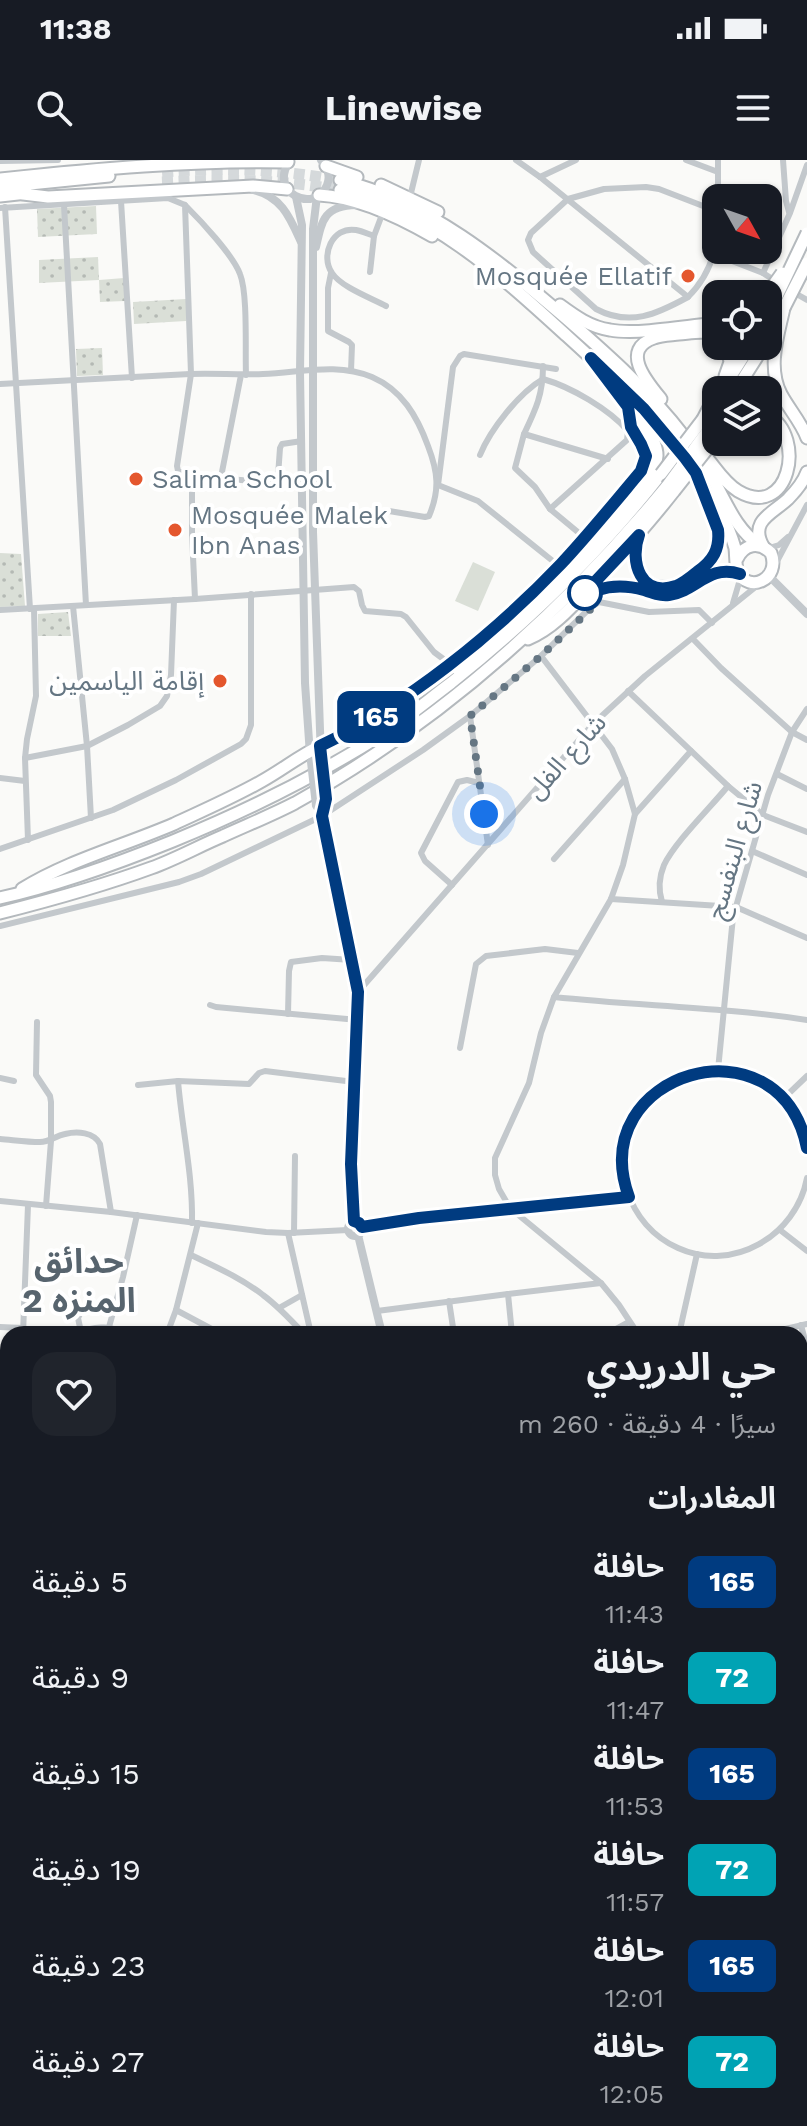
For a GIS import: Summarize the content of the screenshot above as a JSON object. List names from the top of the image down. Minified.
{"streets":{"street":["شارع الفل","شارع البنفسج"]},"districts":["حدائق المنزه 2"],"places":["Mosquée Ellatif","Salima School","Mosquée Malek Ibn Anas","إقامة الياسمين"],"lines":["bus line 165"],"north":"bottom right","page":{"status":"11:38","header":"Linewise","on_map":"165","heading":[["حي الدريدي","سيرًا · 4 دقيقة · 260 m"],"المغادرات"],"list":[{"mark":"165","name":"حافلة","note":"11:43","value":"5 دقيقة"},{"mark":"72","name":"حافلة","note":"11:47","value":"9 دقيقة"},{"mark":"165","name":"حافلة","note":"11:53","value":"15 دقيقة"},{"mark":"72","name":"حافلة","note":"11:57","value":"19 دقيقة"},{"mark":"165","name":"حافلة","note":"12:01","value":"23 دقيقة"},{"mark":"72","name":"حافلة","note":"12:05","value":"27 دقيقة"}]}}
